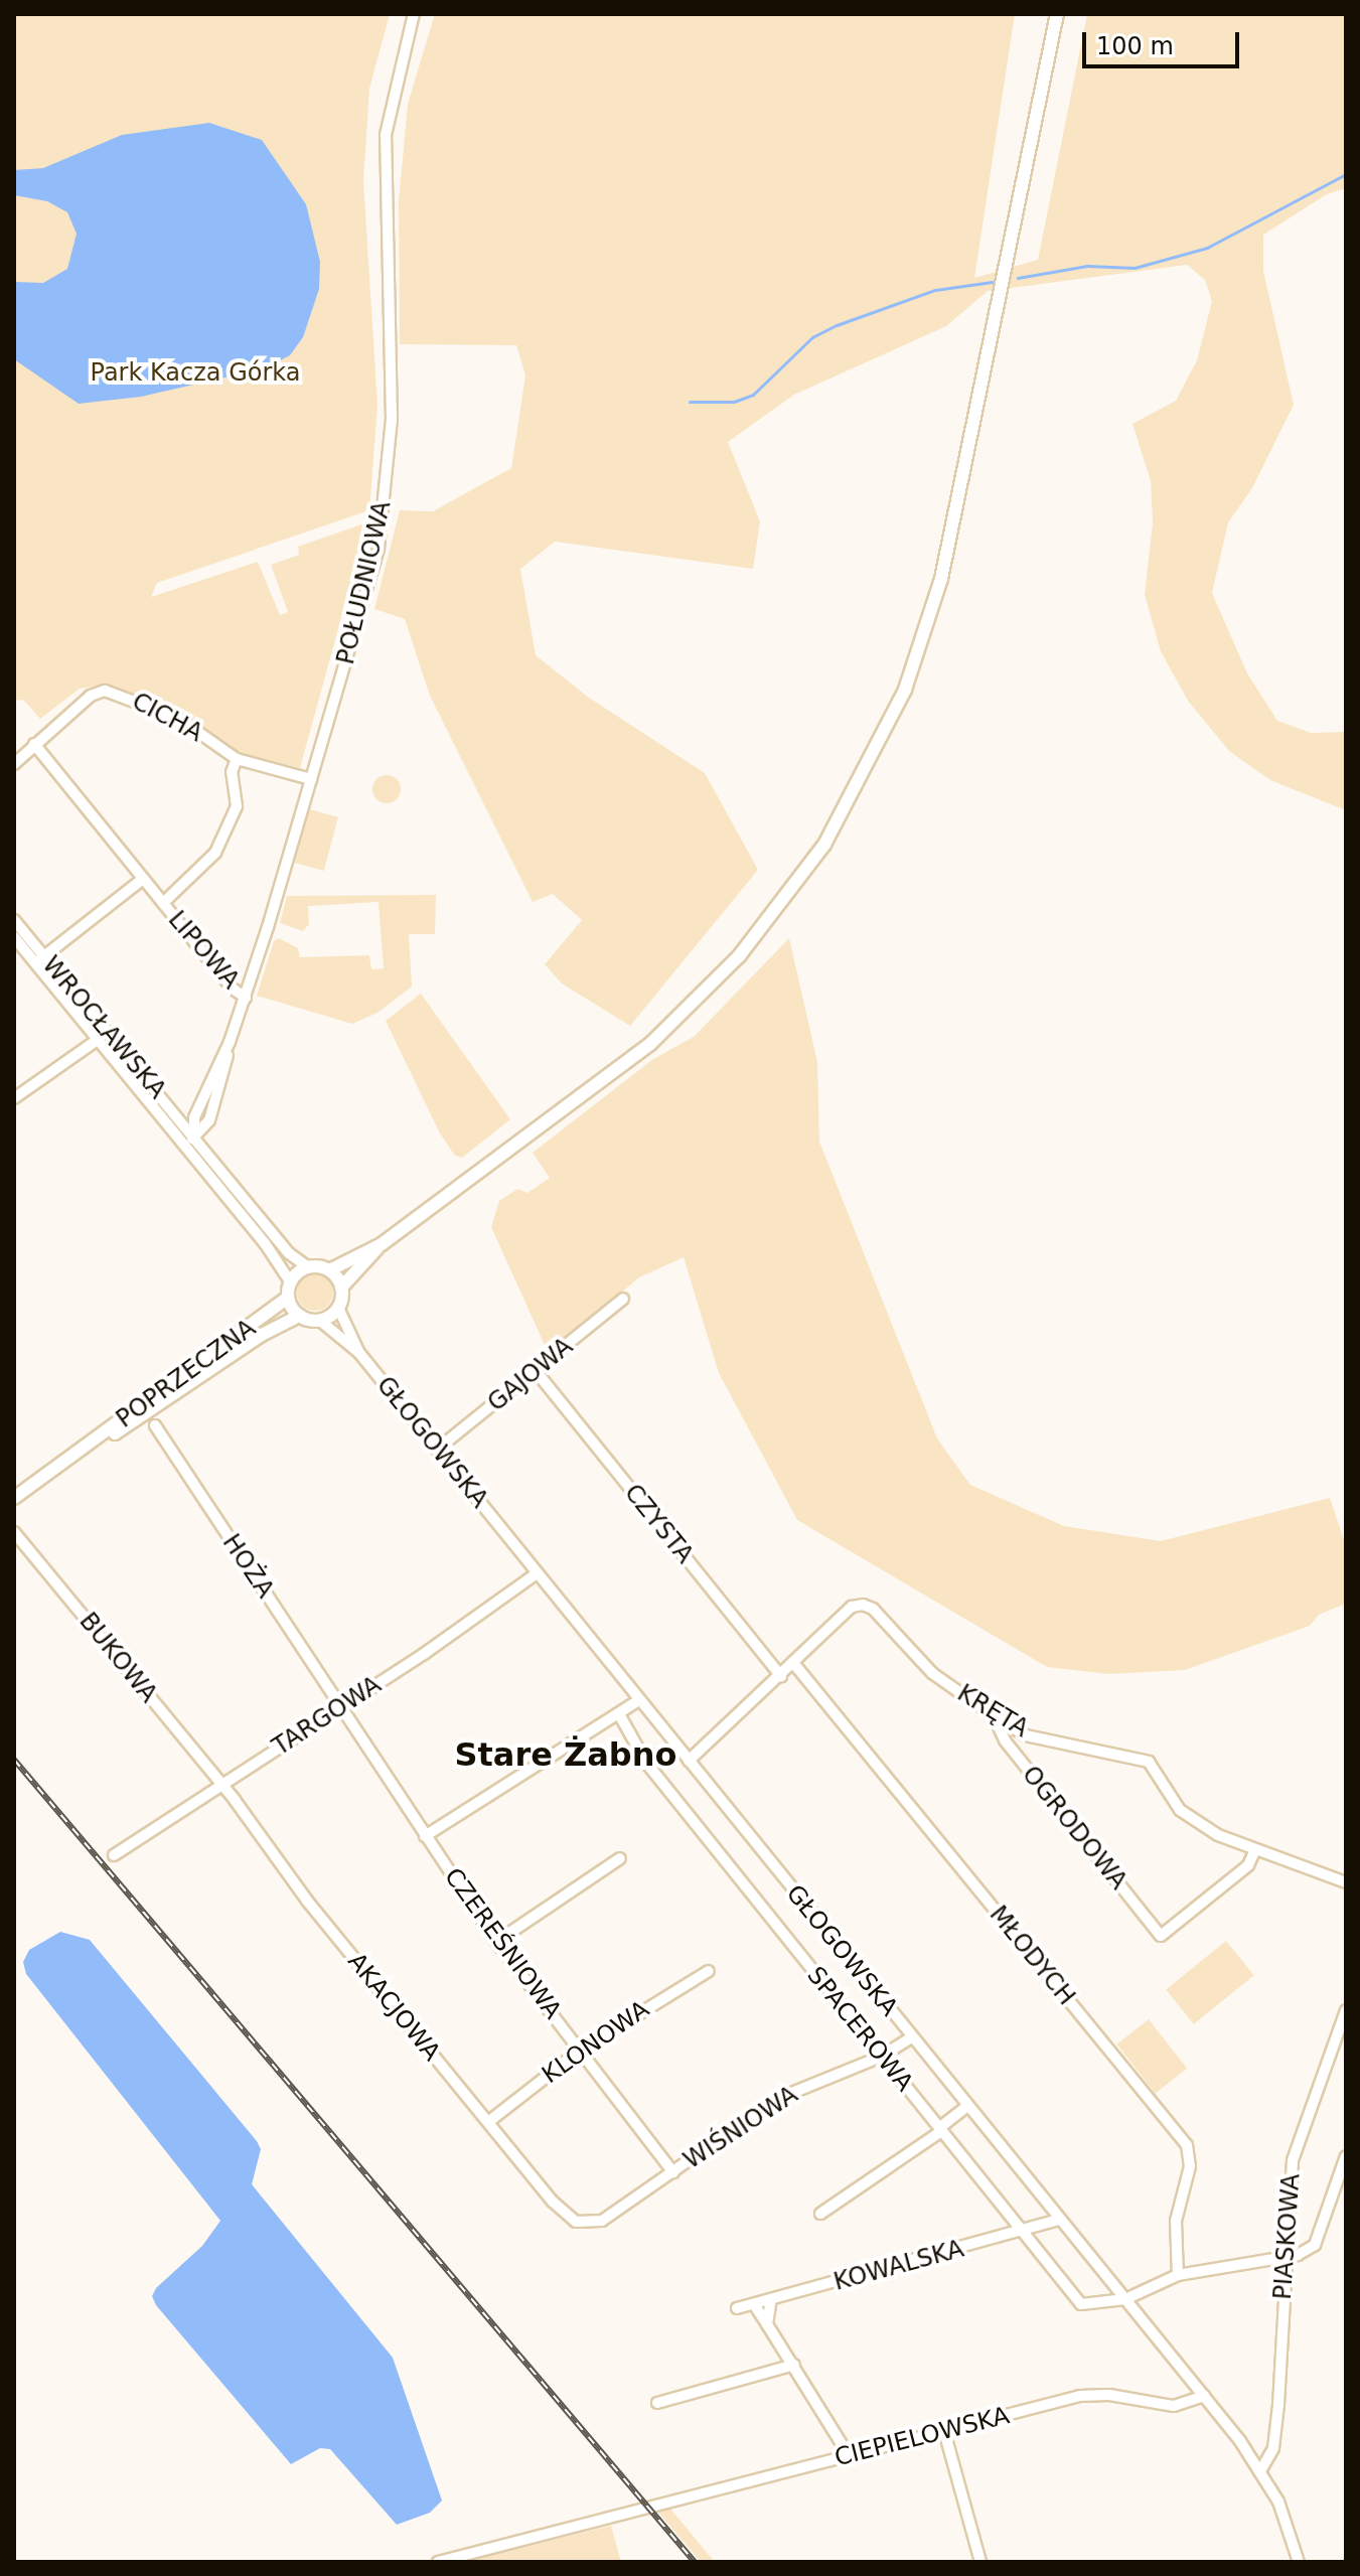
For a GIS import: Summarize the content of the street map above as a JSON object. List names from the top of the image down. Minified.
{"streets":{"main road":["POPRZECZNA"],"street":["POŁUDNIOWA","CICHA","LIPOWA","WROCŁAWSKA","GAJOWA","GŁOGOWSKA","CZYSTA","HOŻA","BUKOWA","KRĘTA","TARGOWA","OGRODOWA","CZEREŚNIOWA","MŁODYCH","AKACJOWA","SPACEROWA","KLONOWA","WIŚNIOWA","PIASKOWA","KOWALSKA","CIEPIELOWSKA"]},"crossings":[["POŁUDNIOWA","CICHA"],["POŁUDNIOWA","LIPOWA"],["POŁUDNIOWA","WROCŁAWSKA"],["CICHA","LIPOWA"],["POPRZECZNA","GŁOGOWSKA"],["GAJOWA","GŁOGOWSKA"],["GAJOWA","CZYSTA"],["GŁOGOWSKA","KRĘTA"],["GŁOGOWSKA","TARGOWA"],["GŁOGOWSKA","SPACEROWA"],["GŁOGOWSKA","WIŚNIOWA"],["GŁOGOWSKA","PIASKOWA"],["GŁOGOWSKA","KOWALSKA"],["GŁOGOWSKA","CIEPIELOWSKA"],["CZYSTA","KRĘTA"],["HOŻA","TARGOWA"],["HOŻA","CZEREŚNIOWA"],["BUKOWA","TARGOWA"],["BUKOWA","AKACJOWA"],["KRĘTA","OGRODOWA"],["KRĘTA","MŁODYCH"],["TARGOWA","CZEREŚNIOWA"],["TARGOWA","AKACJOWA"],["CZEREŚNIOWA","KLONOWA"],["CZEREŚNIOWA","WIŚNIOWA"],["AKACJOWA","KLONOWA"],["AKACJOWA","WIŚNIOWA"],["SPACEROWA","WIŚNIOWA"],["SPACEROWA","KOWALSKA"]],"districts":["Stare Żabno"],"parks":["Park Kacza Górka"],"scale_bar":"100 m"}
